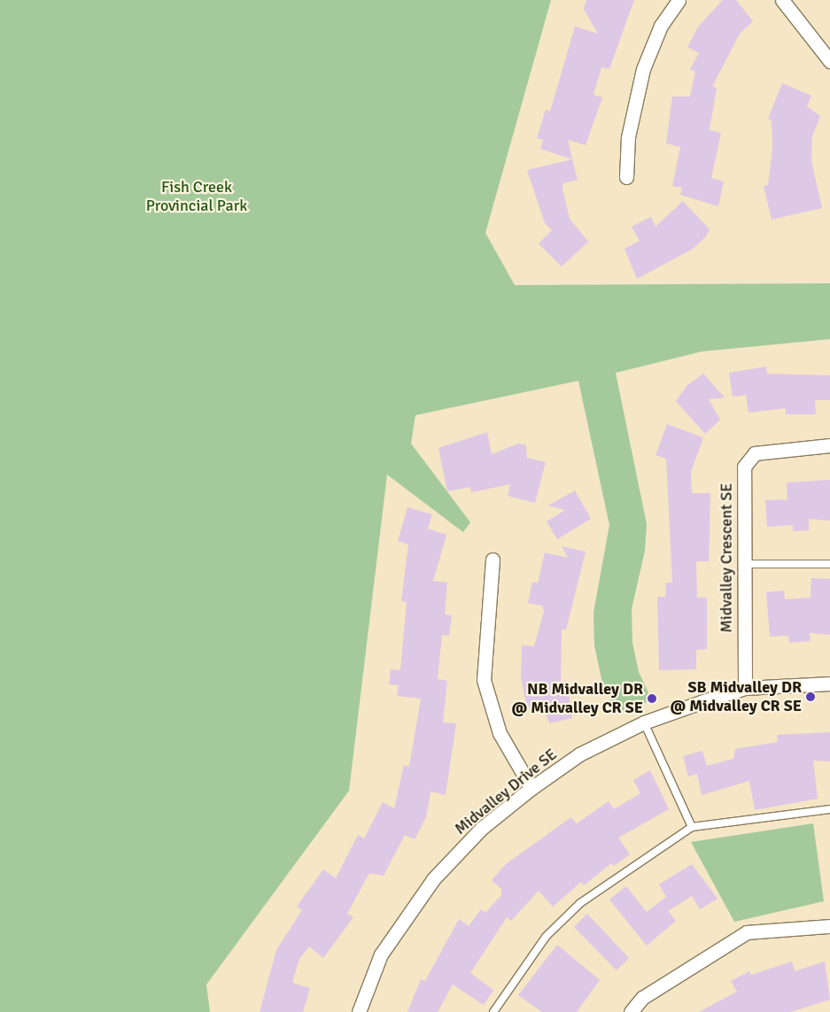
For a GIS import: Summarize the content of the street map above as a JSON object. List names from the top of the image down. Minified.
{"streets":{"street":["Midvalley Crescent SE","Midvalley Drive SE"]},"crossings":[["Midvalley Crescent SE","Midvalley Drive SE"]],"parks":["Fish Creek Provincial Park"],"places":["SB Midvalley DR @ Midvalley CR SE","NB Midvalley DR @ Midvalley CR SE"]}
